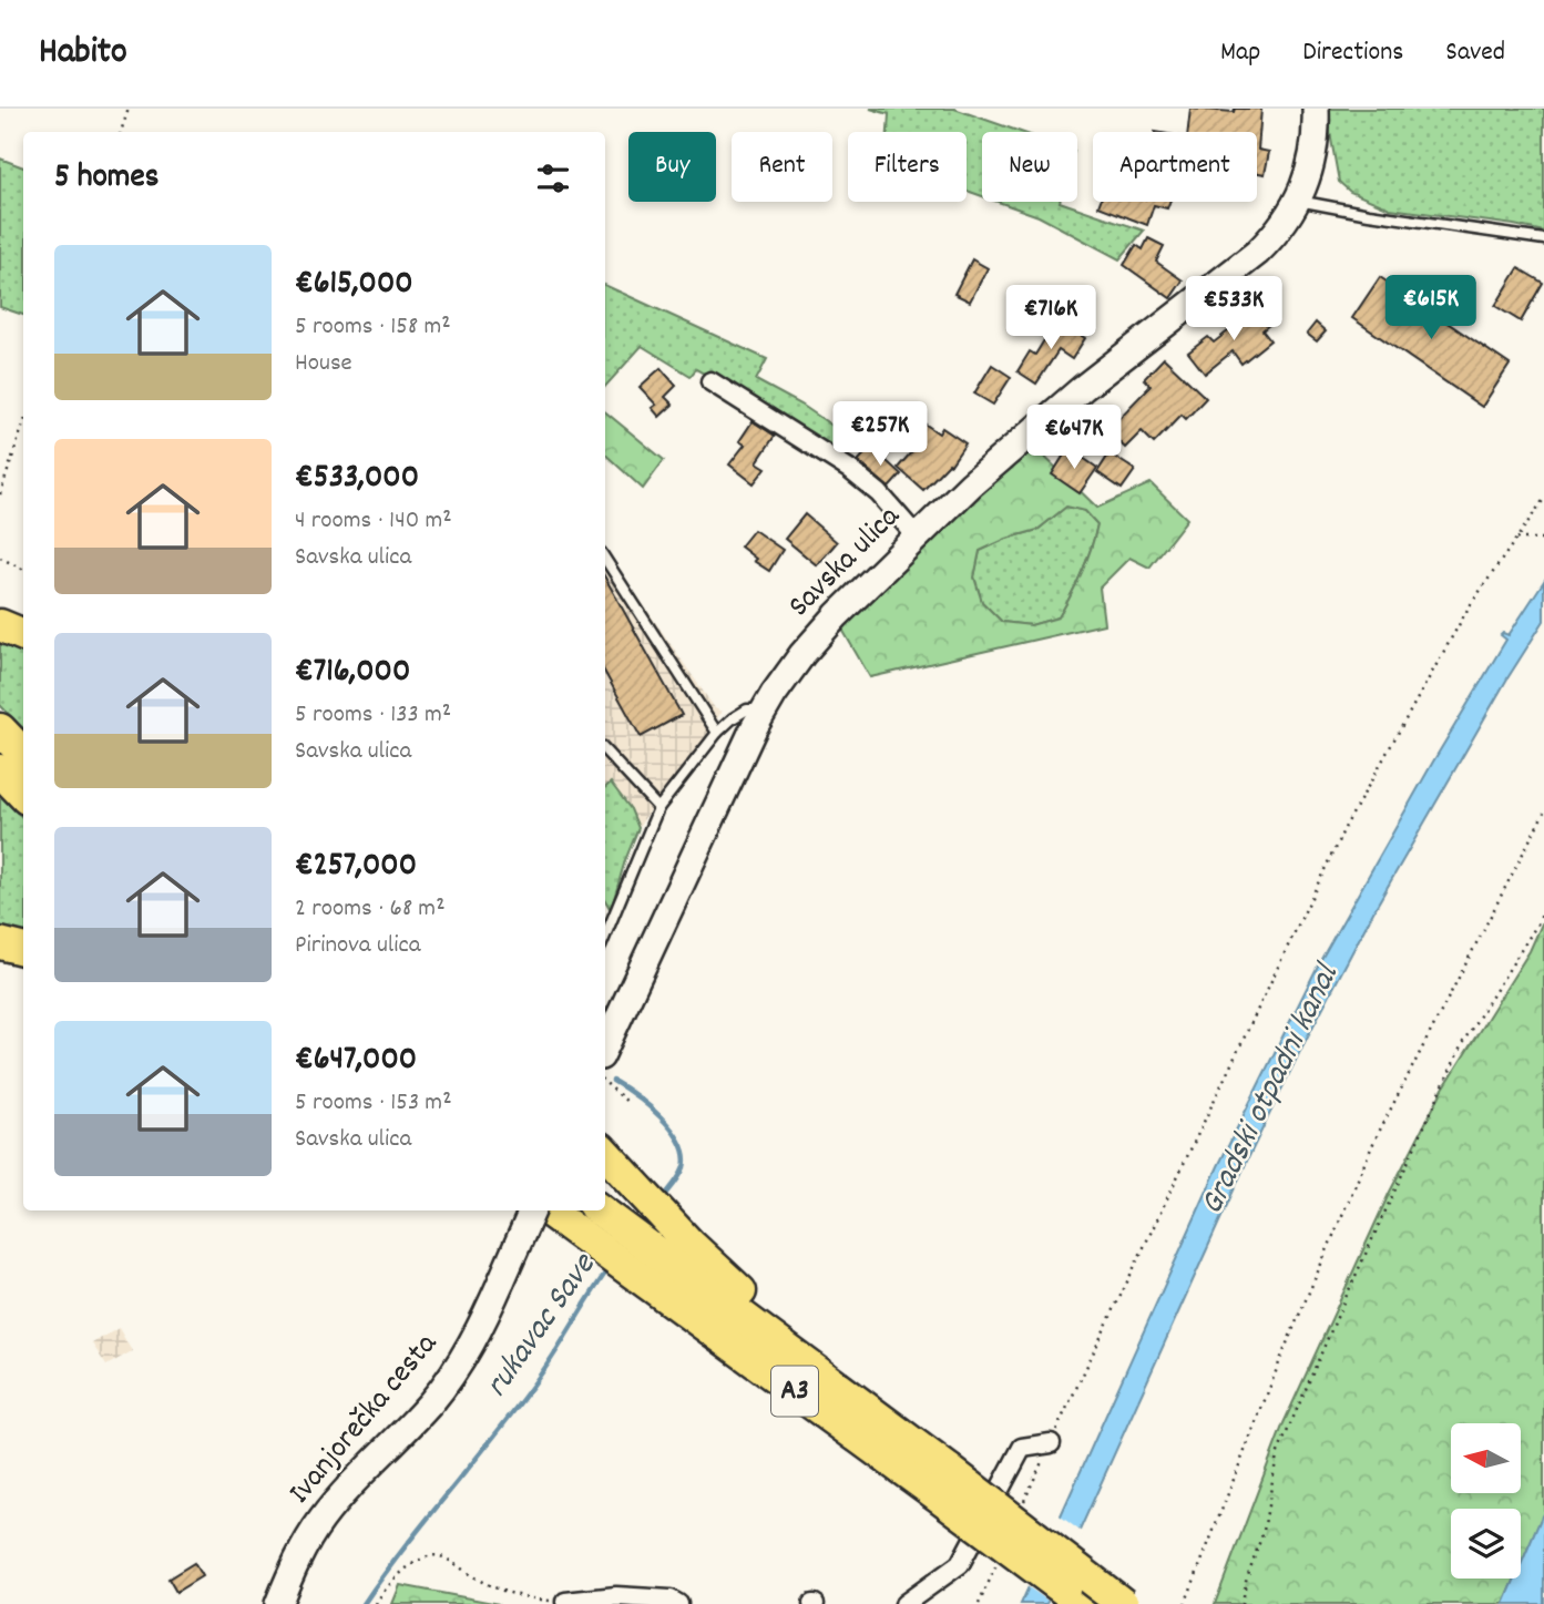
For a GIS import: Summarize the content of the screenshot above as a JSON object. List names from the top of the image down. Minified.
{"streets":{"highway":["A3"],"main road":["Savska ulica","Ivanjorečka cesta"]},"water":["Gradski otpadni kanal","rukavac Save"],"north":"left","page":{"header":"Habito","nav":["Map","Directions","Saved"],"chip":["Buy","Rent","Filters","New","Apartment"],"heading":"5 homes","list":[{"name":"€615,000","note":"5 rooms · 158 m² · House"},{"name":"€533,000","note":"4 rooms · 140 m² · Savska ulica"},{"name":"€716,000","note":"5 rooms · 133 m² · Savska ulica"},{"name":"€257,000","note":"2 rooms · 68 m² · Pirinova ulica"},{"name":"€647,000","note":"5 rooms · 153 m² · Savska ulica"}],"price":["€615K","€533K","€716K","€257K","€647K"]}}
